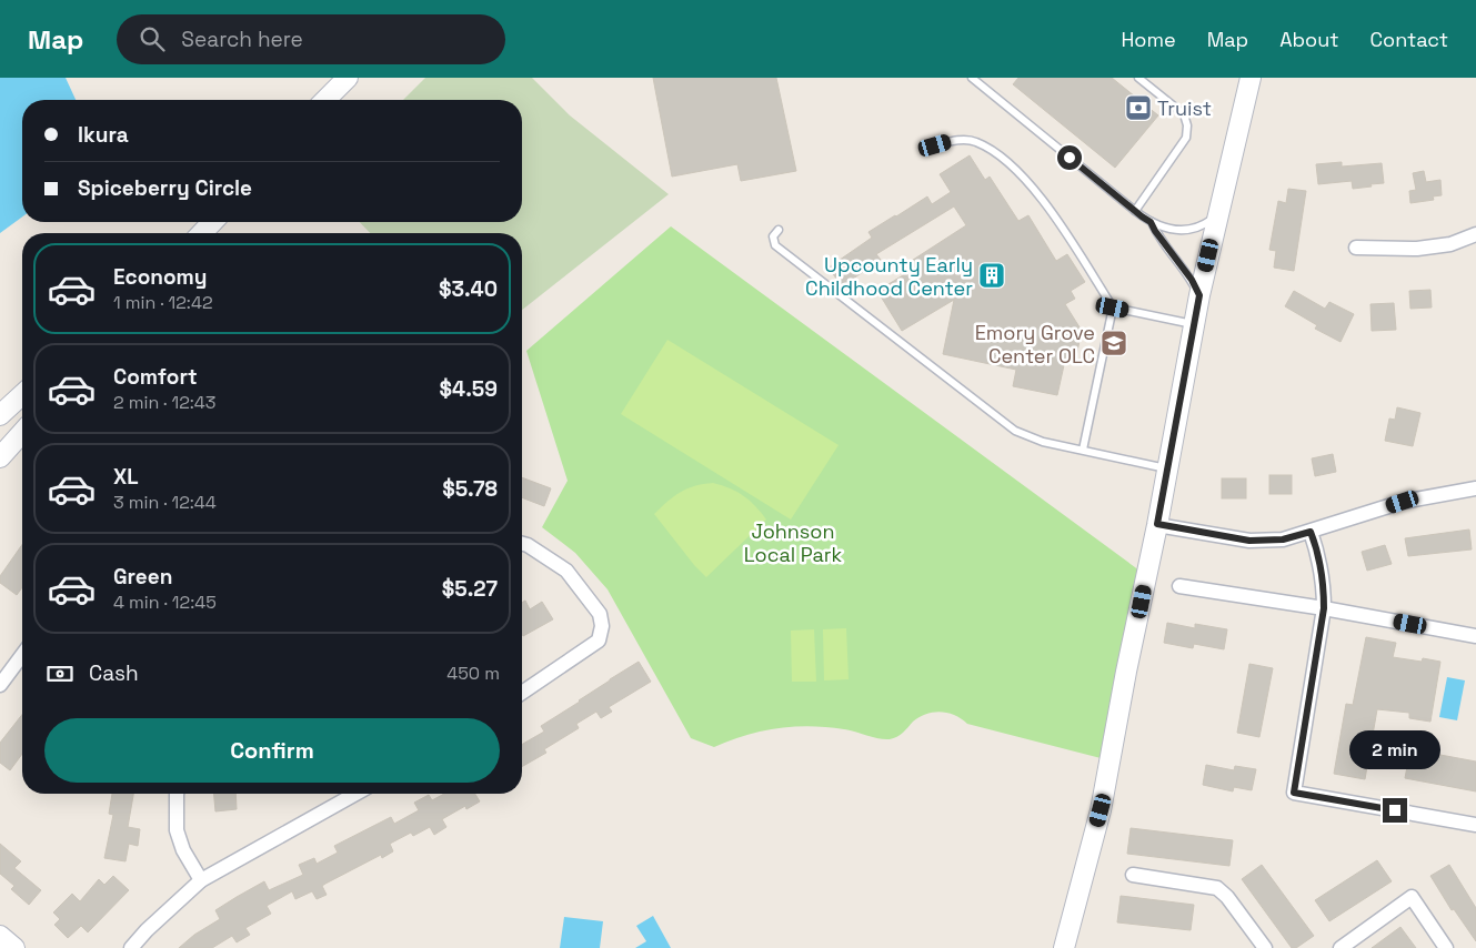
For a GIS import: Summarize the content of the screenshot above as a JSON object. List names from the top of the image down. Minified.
{"parks":["Johnson Local Park"],"places":{"bank":["Truist"],"building":["Upcounty Early Childhood Center"],"school or university":["Emory Grove Center OLC"]},"page":{"header":"Map","search":"Search here","nav":["Home","Map","About","Contact"],"banner":["Ikura","Spiceberry Circle"],"list":[{"name":"Economy","note":"1 min · 12:42","value":"$3.40"},{"name":"Comfort","note":"2 min · 12:43","value":"$4.59"},{"name":"XL","note":"3 min · 12:44","value":"$5.78"},{"name":"Green","note":"4 min · 12:45","value":"$5.27"}],"pay":["Cash","450 m"],"buttons":"Confirm","bubble":"2 min"}}
